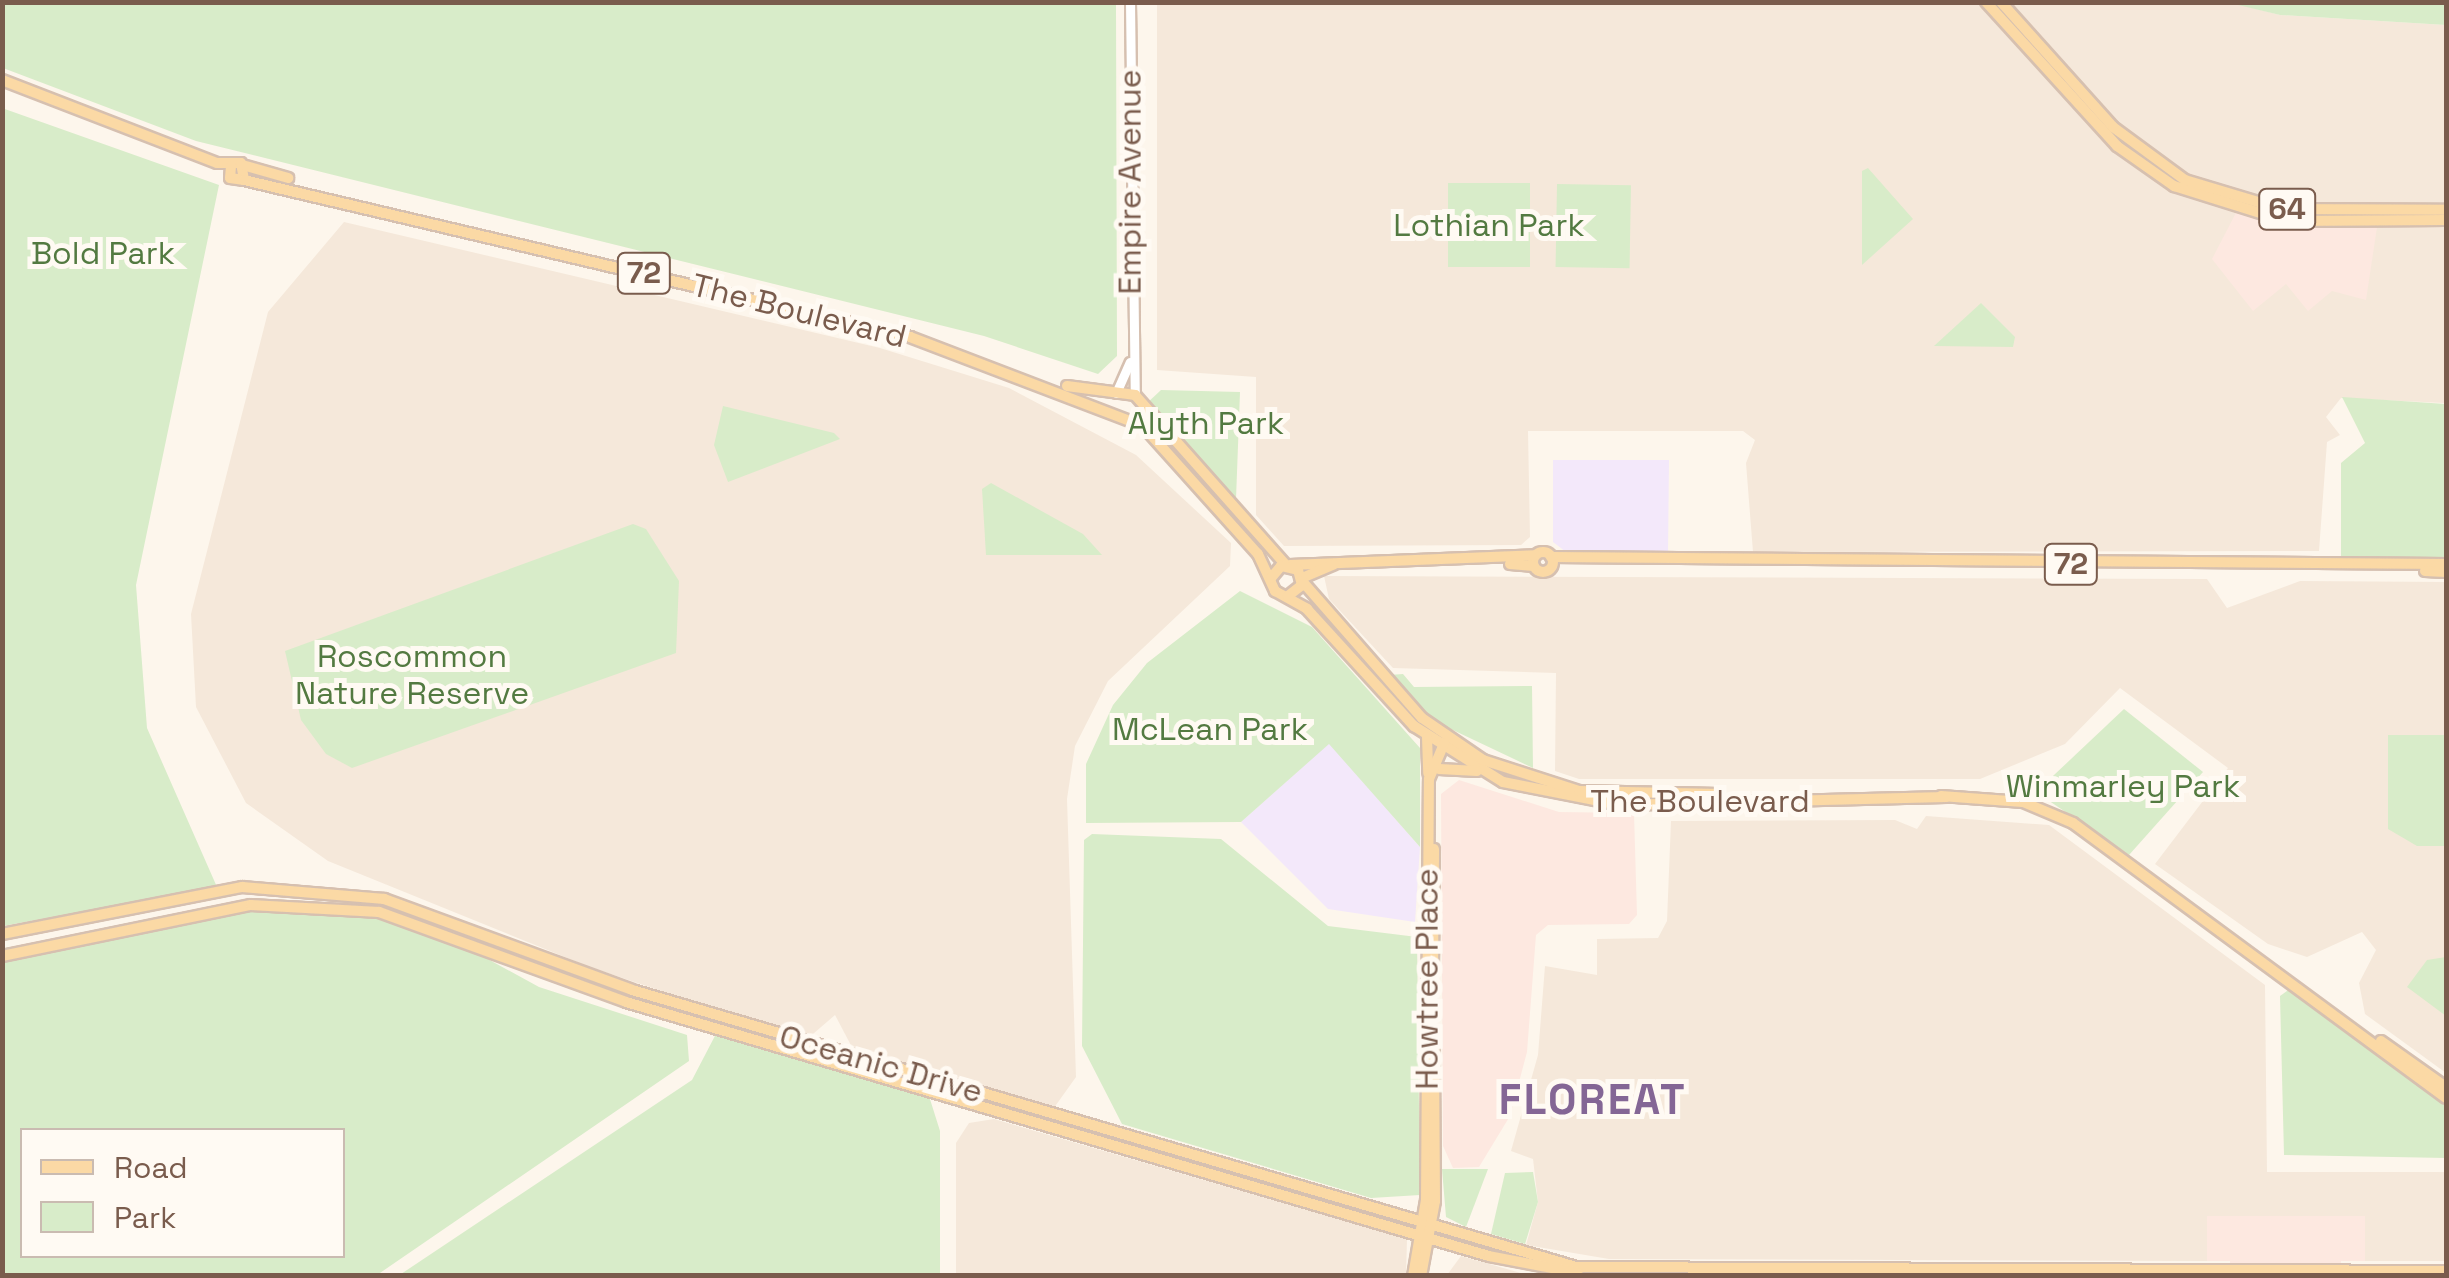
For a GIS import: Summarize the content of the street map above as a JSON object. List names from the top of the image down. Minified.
{"streets":{"main road":["Empire Avenue","64","72","The Boulevard","Howtree Place","Oceanic Drive"]},"crossings":[["Empire Avenue","72"],["Empire Avenue","The Boulevard"],["72","The Boulevard"],["The Boulevard","Howtree Place"],["Howtree Place","Oceanic Drive"]],"districts":["FLOREAT"],"parks":["Lothian Park","Bold Park","Alyth Park","Roscommon Nature Reserve","McLean Park","Winmarley Park"],"legend":["Road","Park"]}
